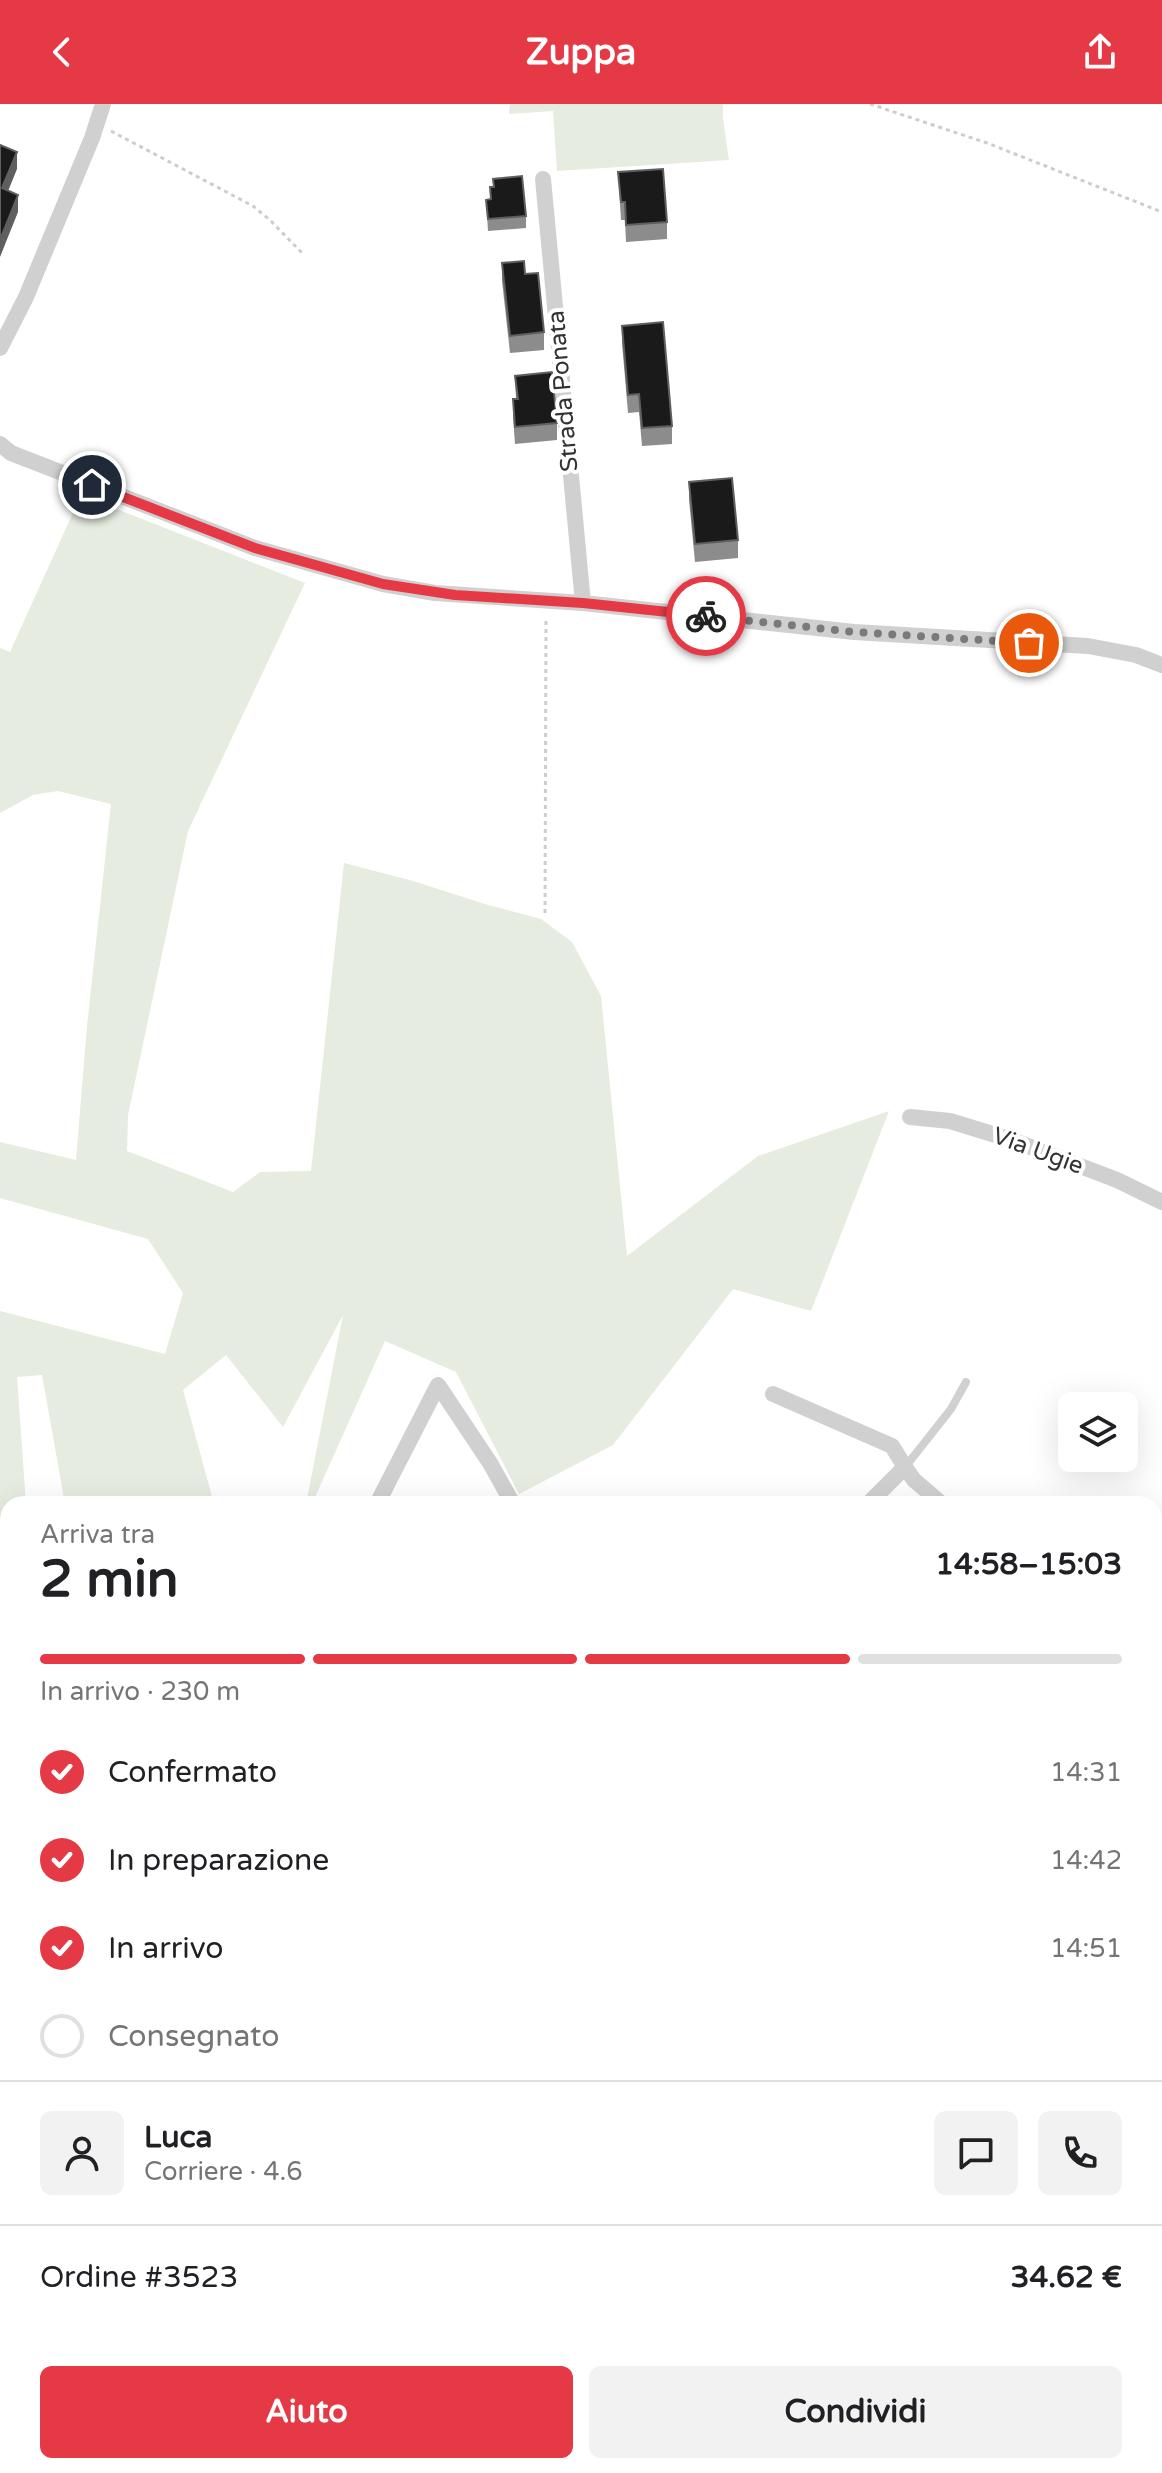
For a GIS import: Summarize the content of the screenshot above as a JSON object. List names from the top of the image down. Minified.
{"streets":{"street":["Strada Ponata","Via Ugie"]},"page":{"header":"Zuppa","heading":["2 min","Arriva tra","14:58–15:03"],"panel":["Luca","Corriere · 4.6","Ordine #3523","34.62 €"],"bar":"In arrivo · 230 m","list":[["Confermato","14:31"],["In preparazione","14:42"],["In arrivo","14:51"],"Consegnato"],"buttons":["Aiuto","Condividi"]}}
